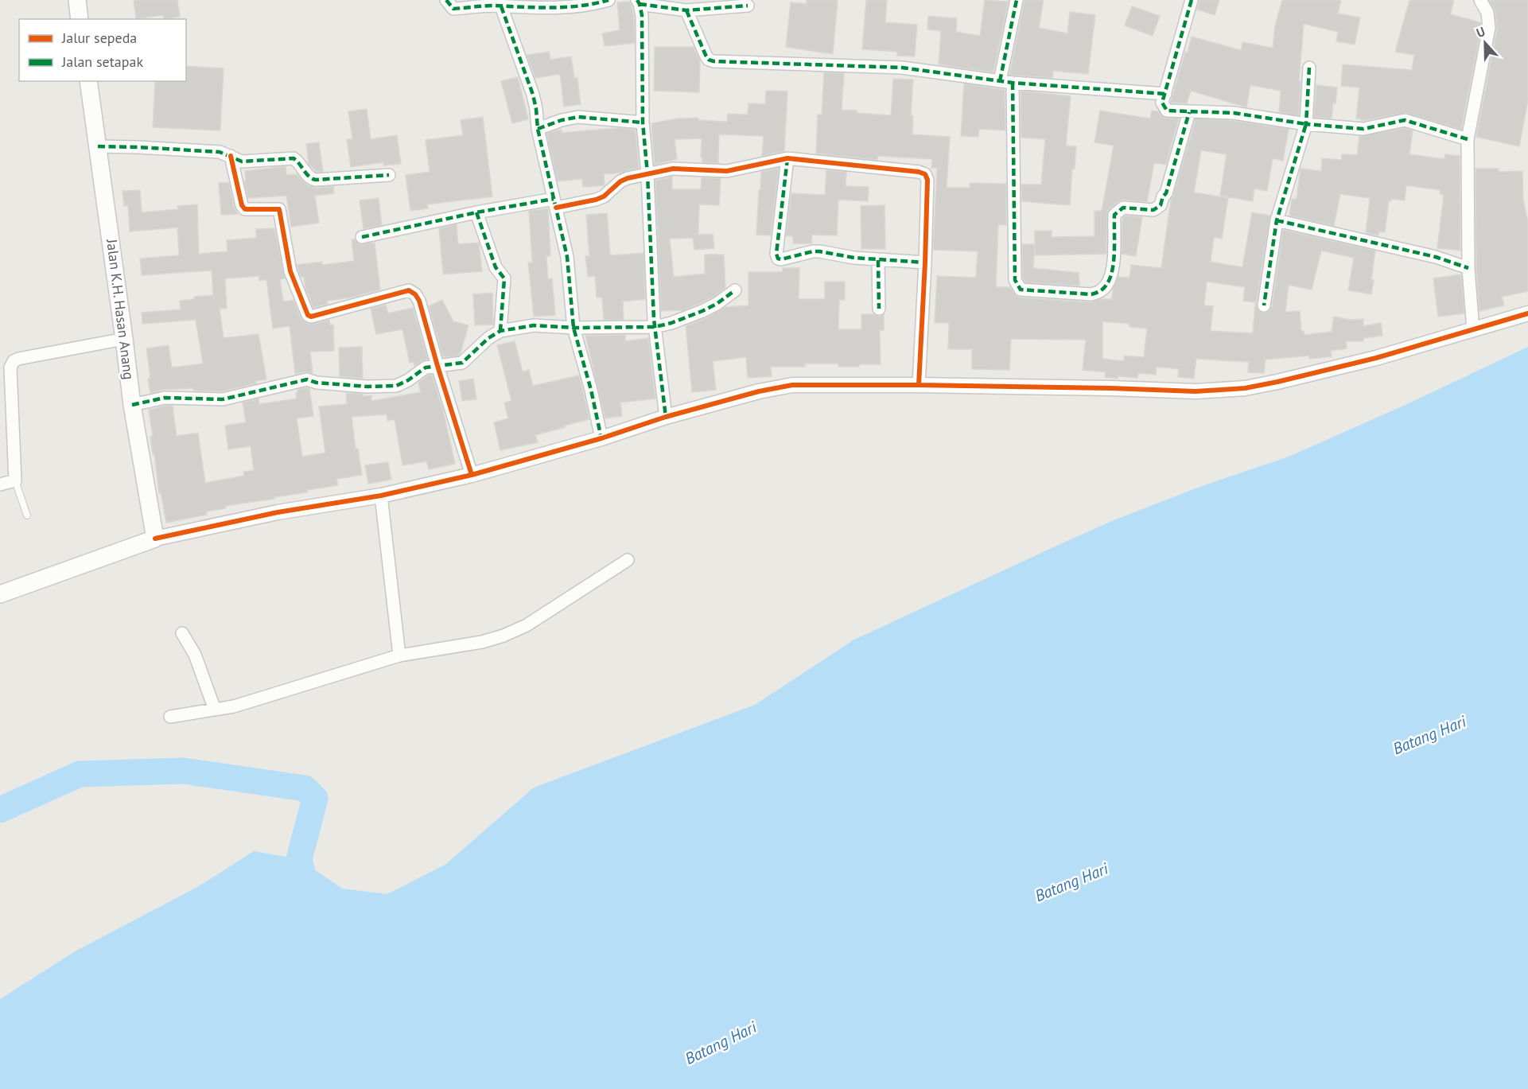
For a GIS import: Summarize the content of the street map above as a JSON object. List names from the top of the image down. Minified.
{"streets":{"main road":["Jalan K.H. Hasan Anang"]},"water":["Batang Hari"],"legend":["Jalur sepeda","Jalan setapak"],"north":"top"}
